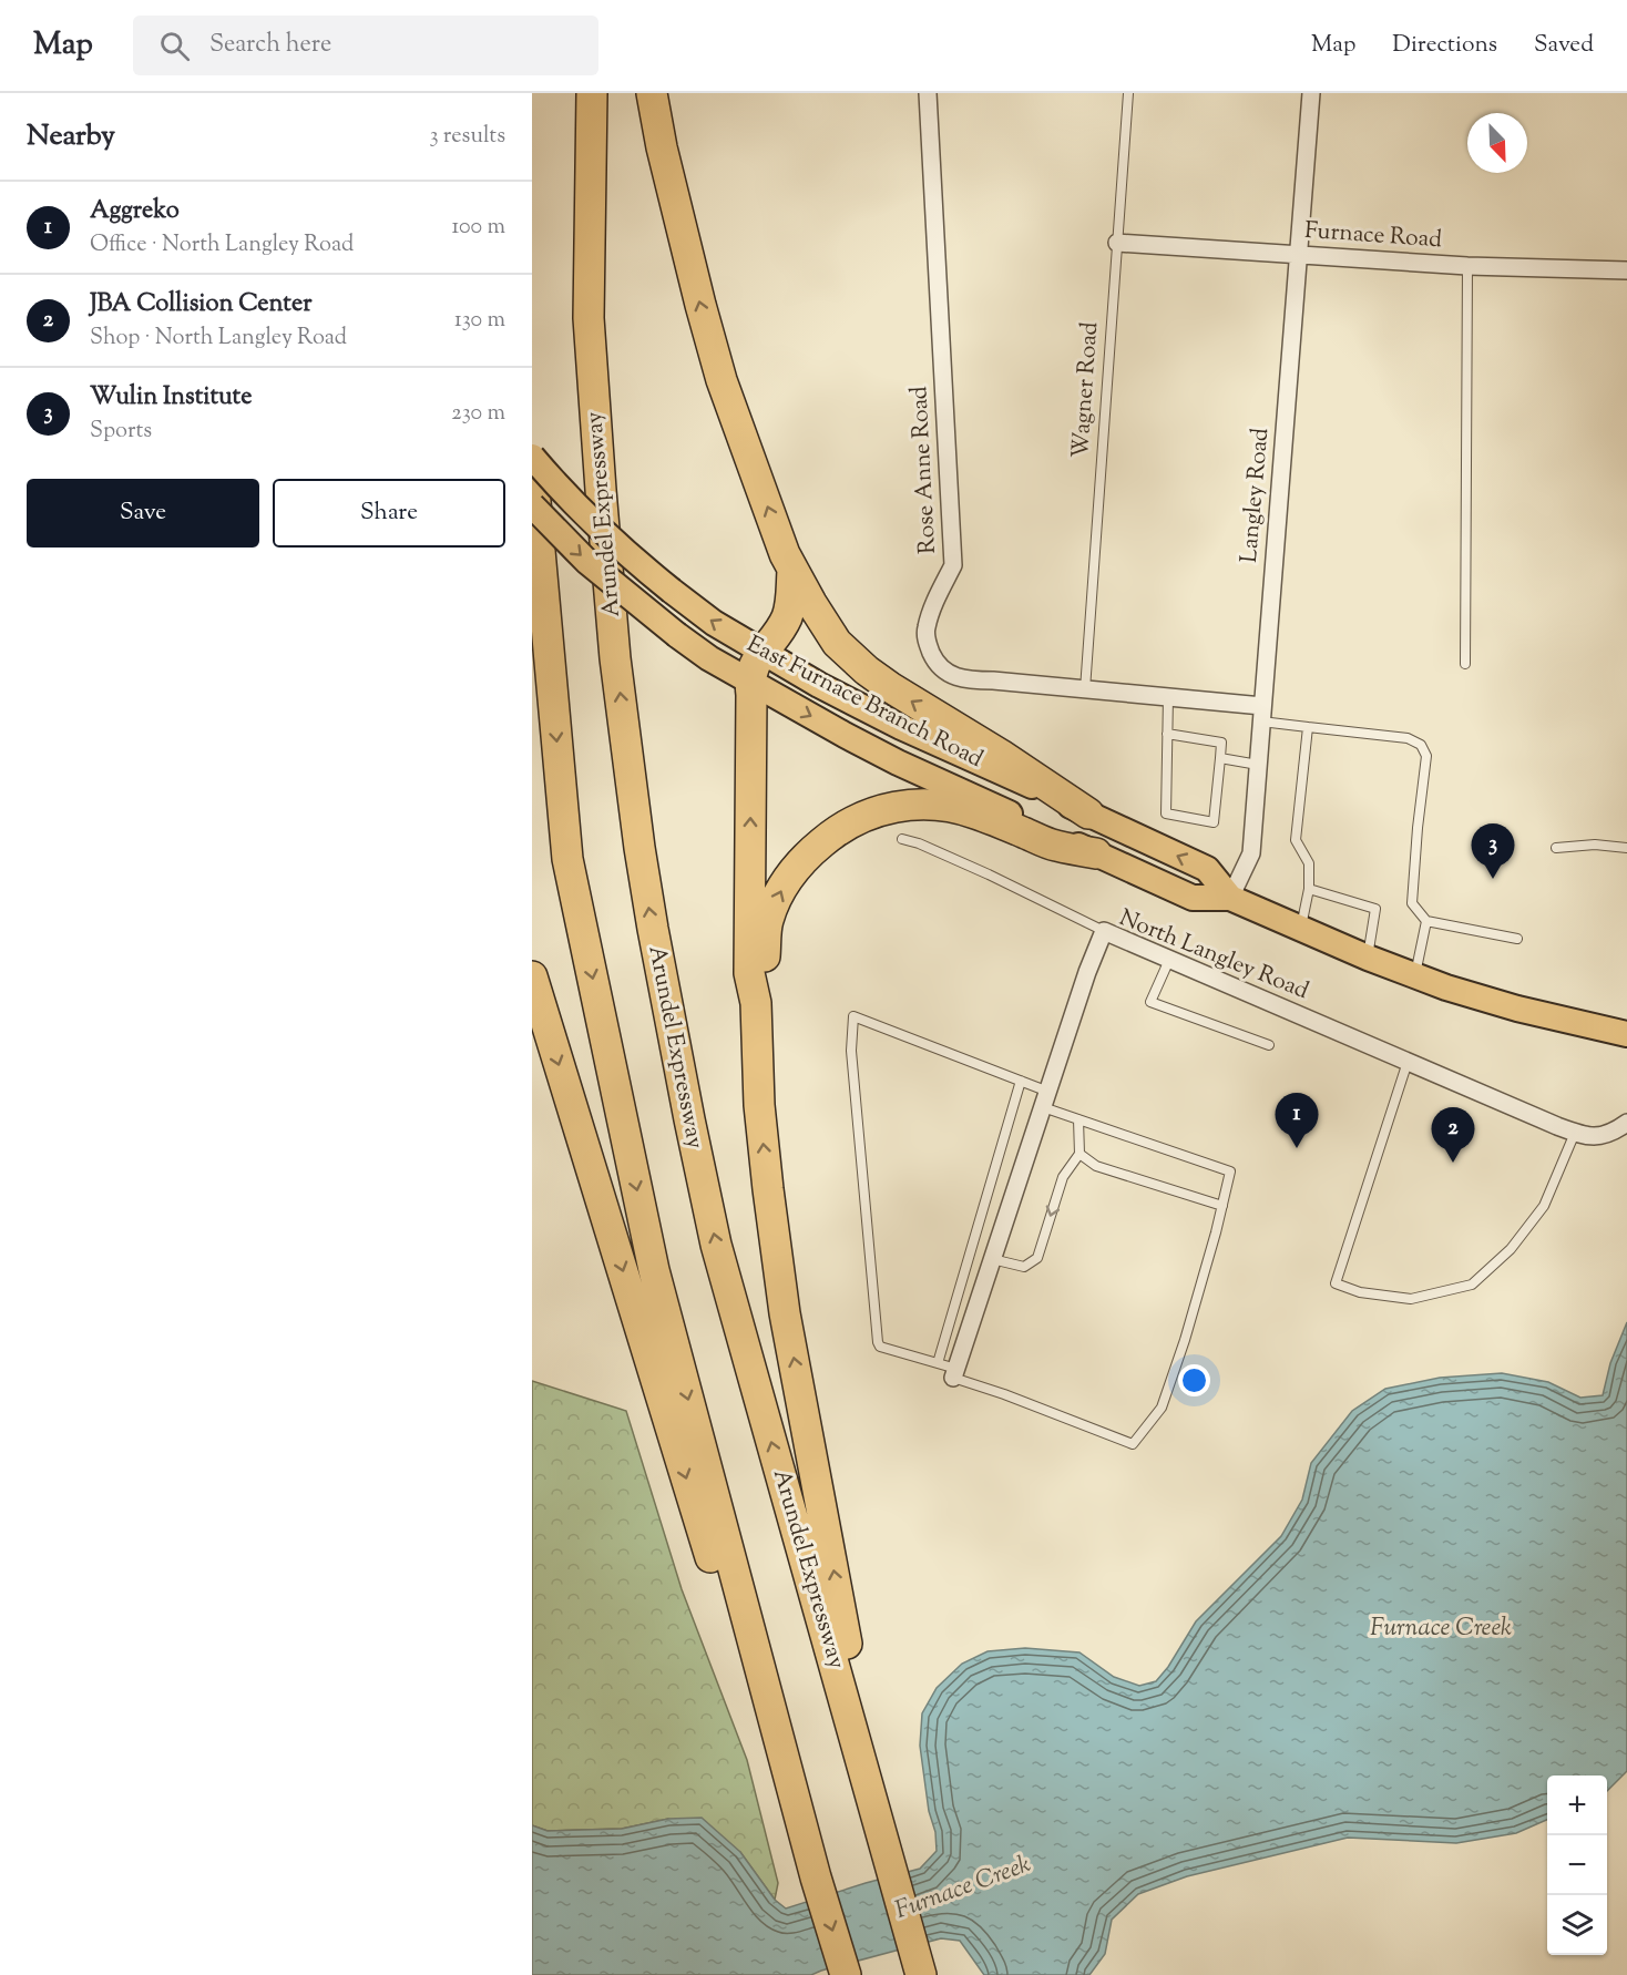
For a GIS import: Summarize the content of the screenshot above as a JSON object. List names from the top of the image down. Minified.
{"streets":{"highway":["Arundel Expressway"],"main road":["East Furnace Branch Road"],"street":["Furnace Road","Rose Anne Road","Langley Road","North Langley Road"],"lane":["Wagner Road"]},"crossings":[["Furnace Road","Wagner Road"],["Furnace Road","Langley Road"],["Wagner Road","Rose Anne Road"],["Rose Anne Road","Langley Road"],["Langley Road","East Furnace Branch Road"]],"water":["Furnace Creek"],"north":"bottom right","page":{"header":"Map","search":"Search here","nav":["Map","Directions","Saved"],"heading":["Nearby","3 results"],"list":[{"mark":"1","name":"Aggreko","note":"Office · North Langley Road","value":"100 m"},{"mark":"2","name":"JBA Collision Center","note":"Shop · North Langley Road","value":"130 m"},{"mark":"3","name":"Wulin Institute","note":"Sports","value":"230 m"}],"buttons":["Save","Share"],"pins":["3","1","2"],"map_buttons":["+","−"]}}
